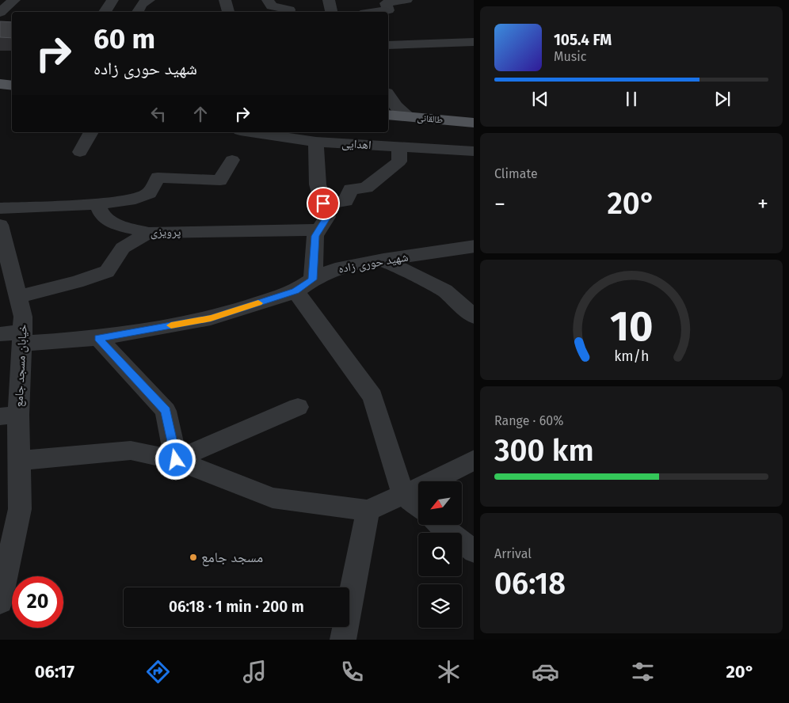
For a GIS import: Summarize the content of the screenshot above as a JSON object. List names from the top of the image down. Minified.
{"streets":{"main road":["طالقانی"],"street":["اهدایی","پرویزی","شهید حوری زاده","خیابان مسجد جامع"]},"crossings":[["شهید حوری زاده","خیابان مسجد جامع"]],"places":["مسجد جامع"],"north":"bottom left","page":{"turn":["60 m","شهید حوری زاده"],"song":["105.4 FM","Music"],"tile":["Climate",["Range · 60%","300 km"],["Arrival","06:18"]],"heat":["−","20°","+"],"limit":"20","trip":"06:18 · 1 min · 200 m","tabs":["06:17","20°"],"gauge":["10","km/h"]}}
